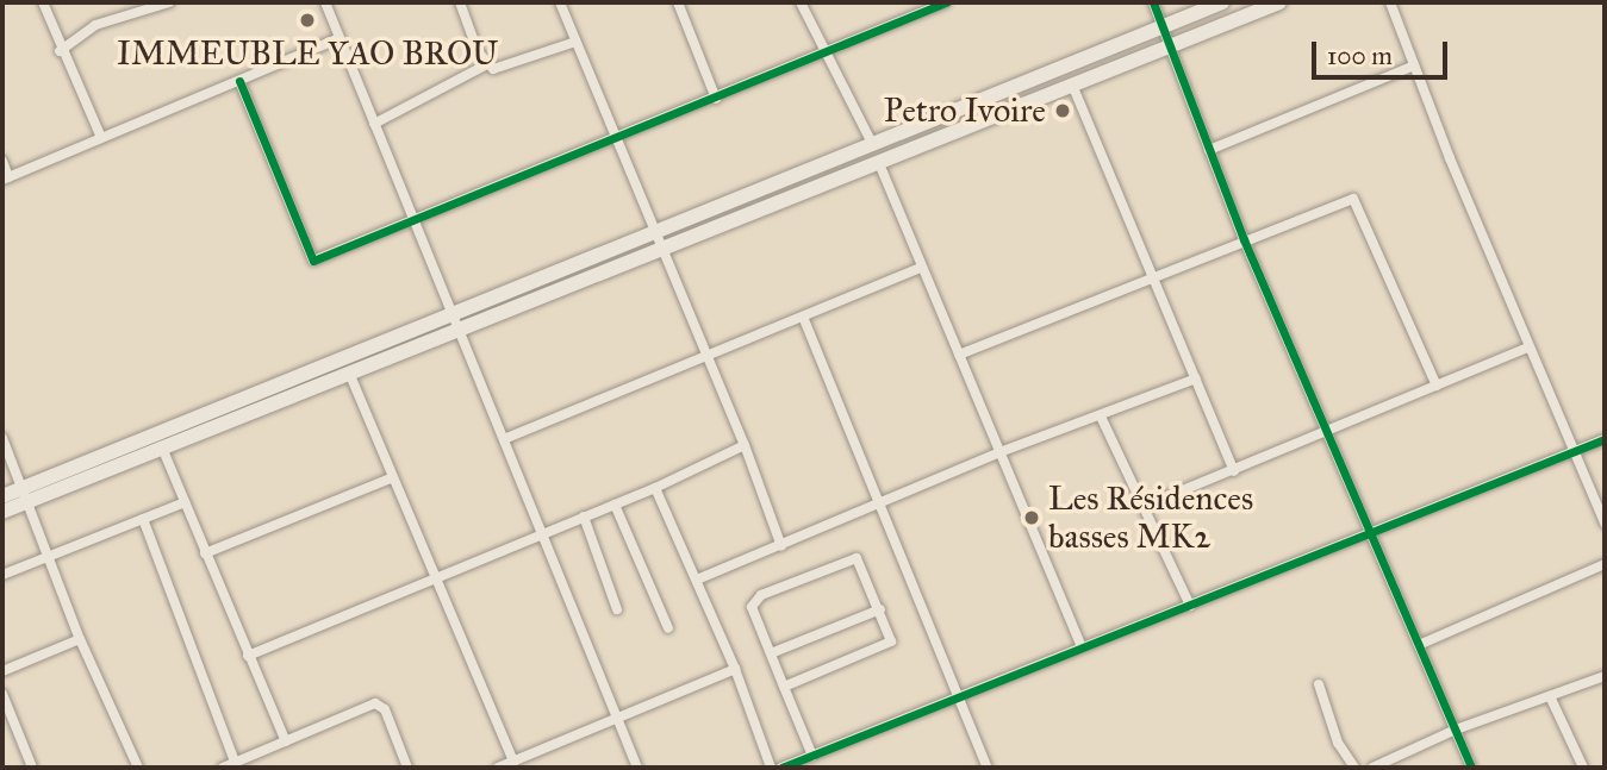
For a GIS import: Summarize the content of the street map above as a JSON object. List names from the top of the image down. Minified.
{"places":["IMMEUBLE YAO BROU","Petro Ivoire","Les Résidences basses MK2"],"scale_bar":"100 m"}
